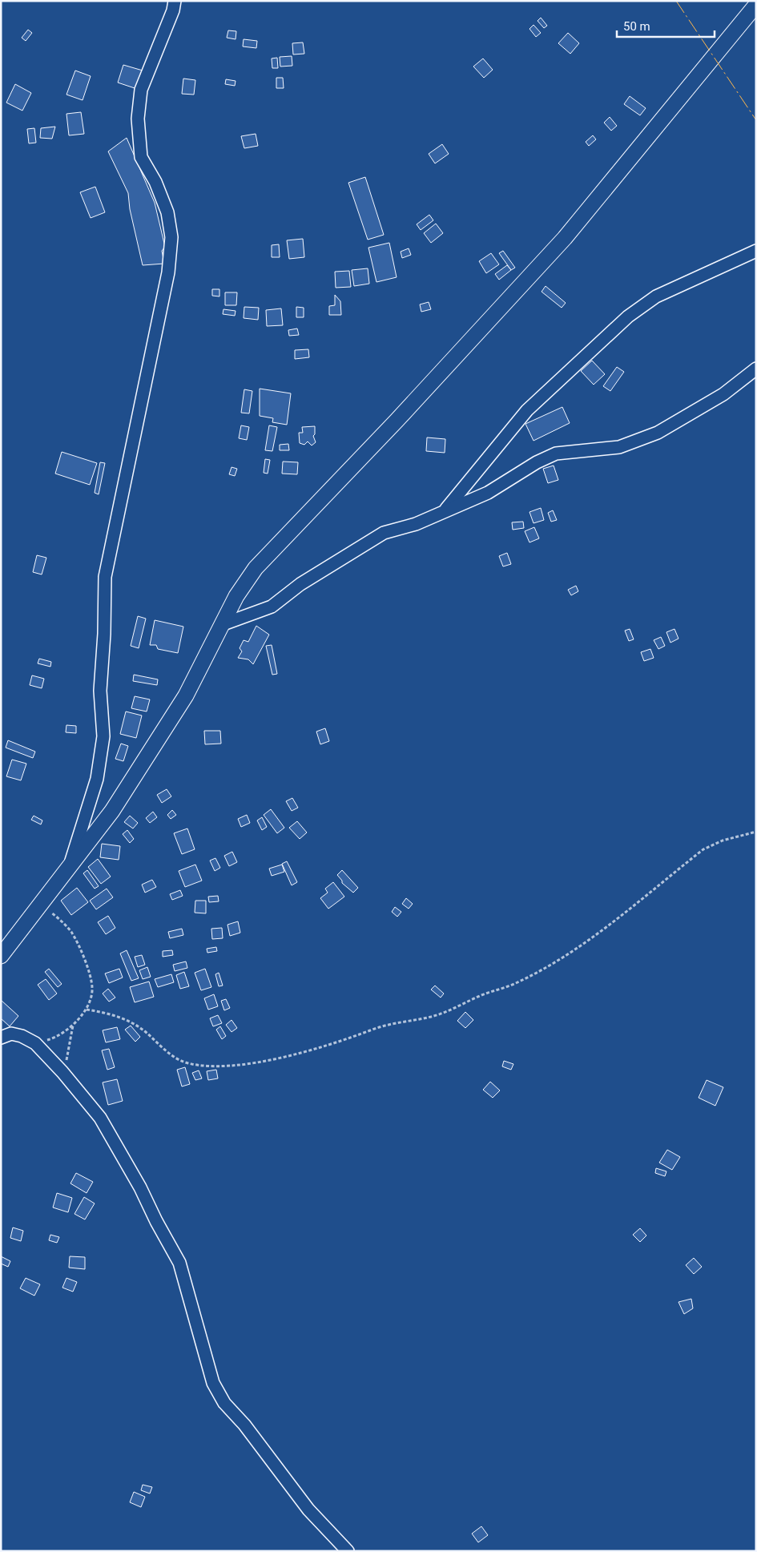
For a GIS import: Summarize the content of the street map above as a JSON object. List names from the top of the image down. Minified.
{"scale_bar":"50 m"}
